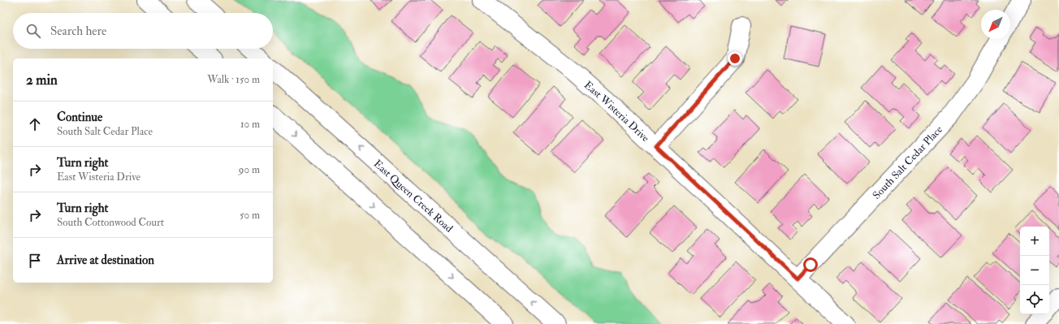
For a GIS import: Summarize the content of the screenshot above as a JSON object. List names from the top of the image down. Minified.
{"streets":{"street":["East Wisteria Drive","South Salt Cedar Place","East Queen Creek Road"]},"crossings":[["East Wisteria Drive","South Salt Cedar Place"]],"north":"bottom left","page":{"search":"Search here","heading":["2 min","Walk · 150 m"],"list":[["Continue","South Salt Cedar Place","10 m"],["Turn right","East Wisteria Drive","90 m"],["Turn right","South Cottonwood Court","50 m"],"Arrive at destination"],"map_buttons":["+","−"]}}
